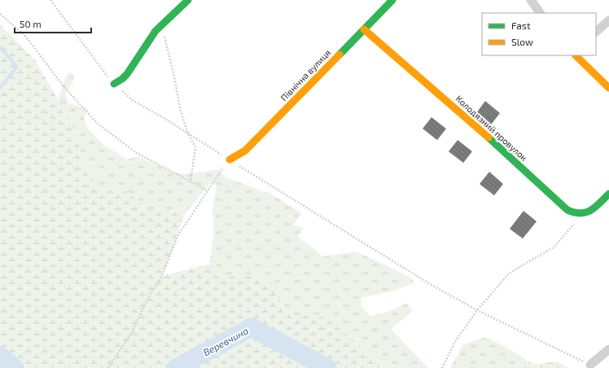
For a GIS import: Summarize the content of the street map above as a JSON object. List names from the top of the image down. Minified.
{"streets":{"street":["Північна вулиця","Колодязний провулок"]},"crossings":[["Північна вулиця","Колодязний провулок"]],"water":["Веревчина"],"legend":["Fast","Slow"],"scale_bar":"50 m"}
